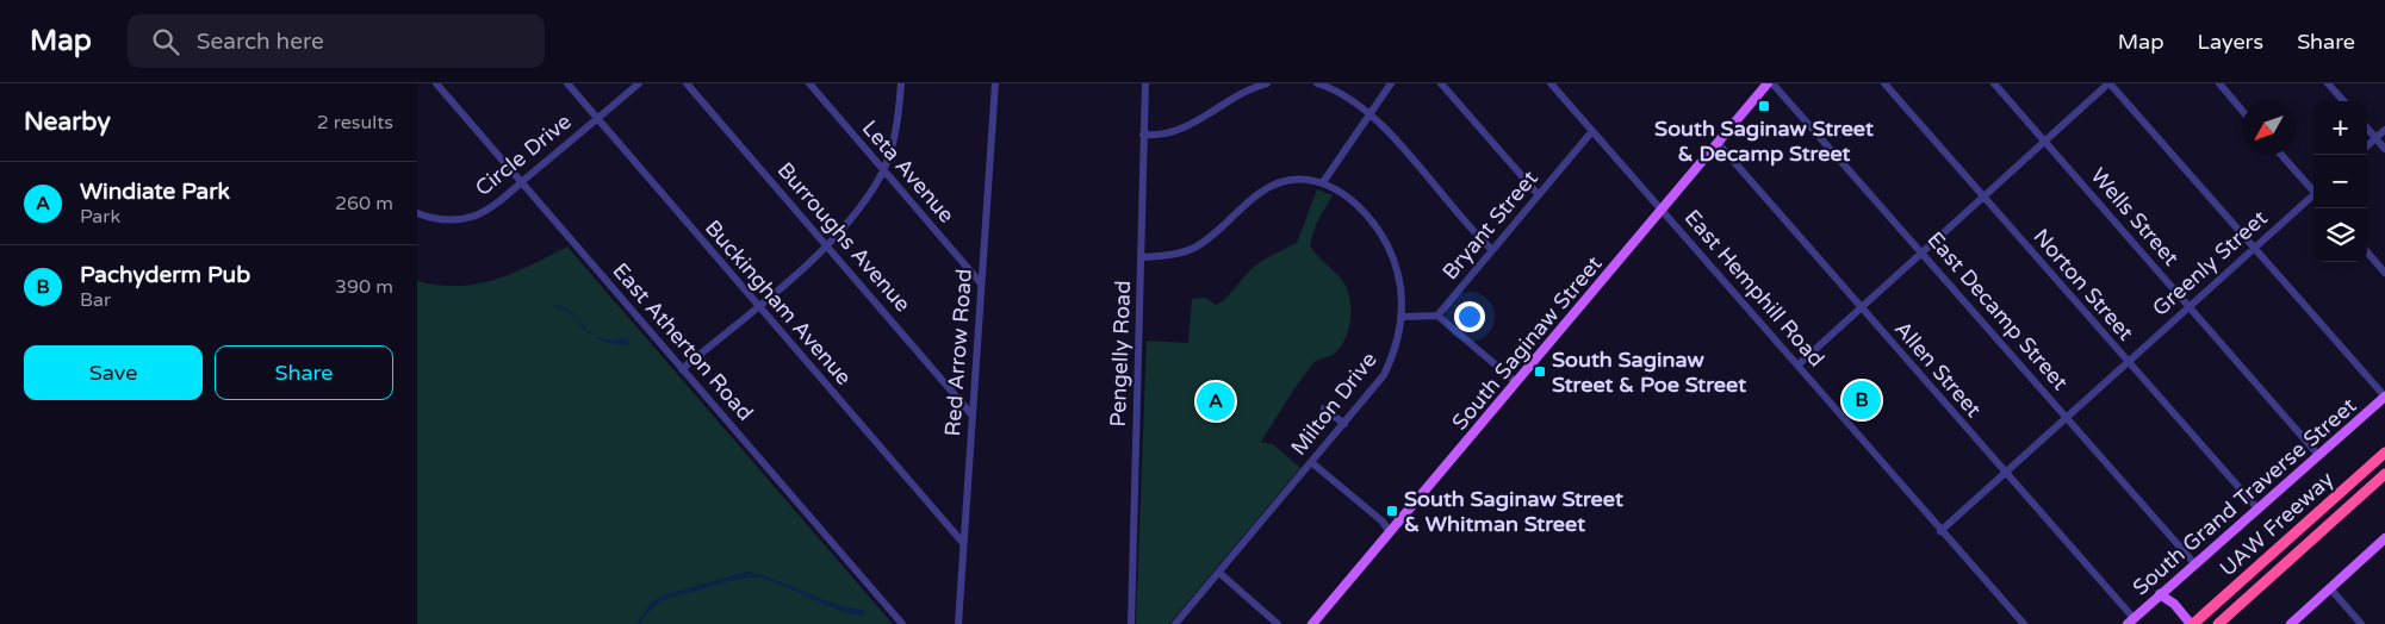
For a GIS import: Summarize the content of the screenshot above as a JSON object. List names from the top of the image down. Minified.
{"streets":{"highway":["UAW Freeway"],"main road":["South Saginaw Street","South Grand Traverse Street"],"street":["Circle Drive","Leta Avenue","Wells Street","Bryant Street","Burroughs Avenue","Greenly Street","Norton Street","East Hemphill Road","Buckingham Avenue","East Decamp Street","East Atherton Road","Red Arrow Road","Pengelly Road","Allen Street","Milton Drive"]},"crossings":[["Circle Drive","Buckingham Avenue"],["Circle Drive","East Atherton Road"],["Leta Avenue","Red Arrow Road"],["Wells Street","Greenly Street"],["Wells Street","South Grand Traverse Street"],["Bryant Street","East Hemphill Road"],["Burroughs Avenue","Red Arrow Road"],["Greenly Street","Norton Street"],["Greenly Street","East Hemphill Road"],["Greenly Street","East Decamp Street"],["Greenly Street","Allen Street"],["Norton Street","South Grand Traverse Street"],["East Hemphill Road","South Saginaw Street"],["Buckingham Avenue","Red Arrow Road"],["East Decamp Street","South Saginaw Street"],["East Decamp Street","South Grand Traverse Street"],["South Saginaw Street","Allen Street"],["Pengelly Road","Milton Drive"],["Allen Street","South Grand Traverse Street"]],"places":{"transit":["South Saginaw Street & Decamp Street","South Saginaw Street & Poe Street","South Saginaw Street & Whitman Street"]},"north":"bottom left","page":{"header":"Map","search":"Search here","nav":["Map","Layers","Share"],"heading":["Nearby","2 results"],"map_buttons":["+","−"],"list":[{"mark":"A","name":"Windiate Park","note":"Park","value":"260 m"},{"mark":"B","name":"Pachyderm Pub","note":"Bar","value":"390 m"}],"buttons":["Save","Share"],"pins":["B","A"]}}
